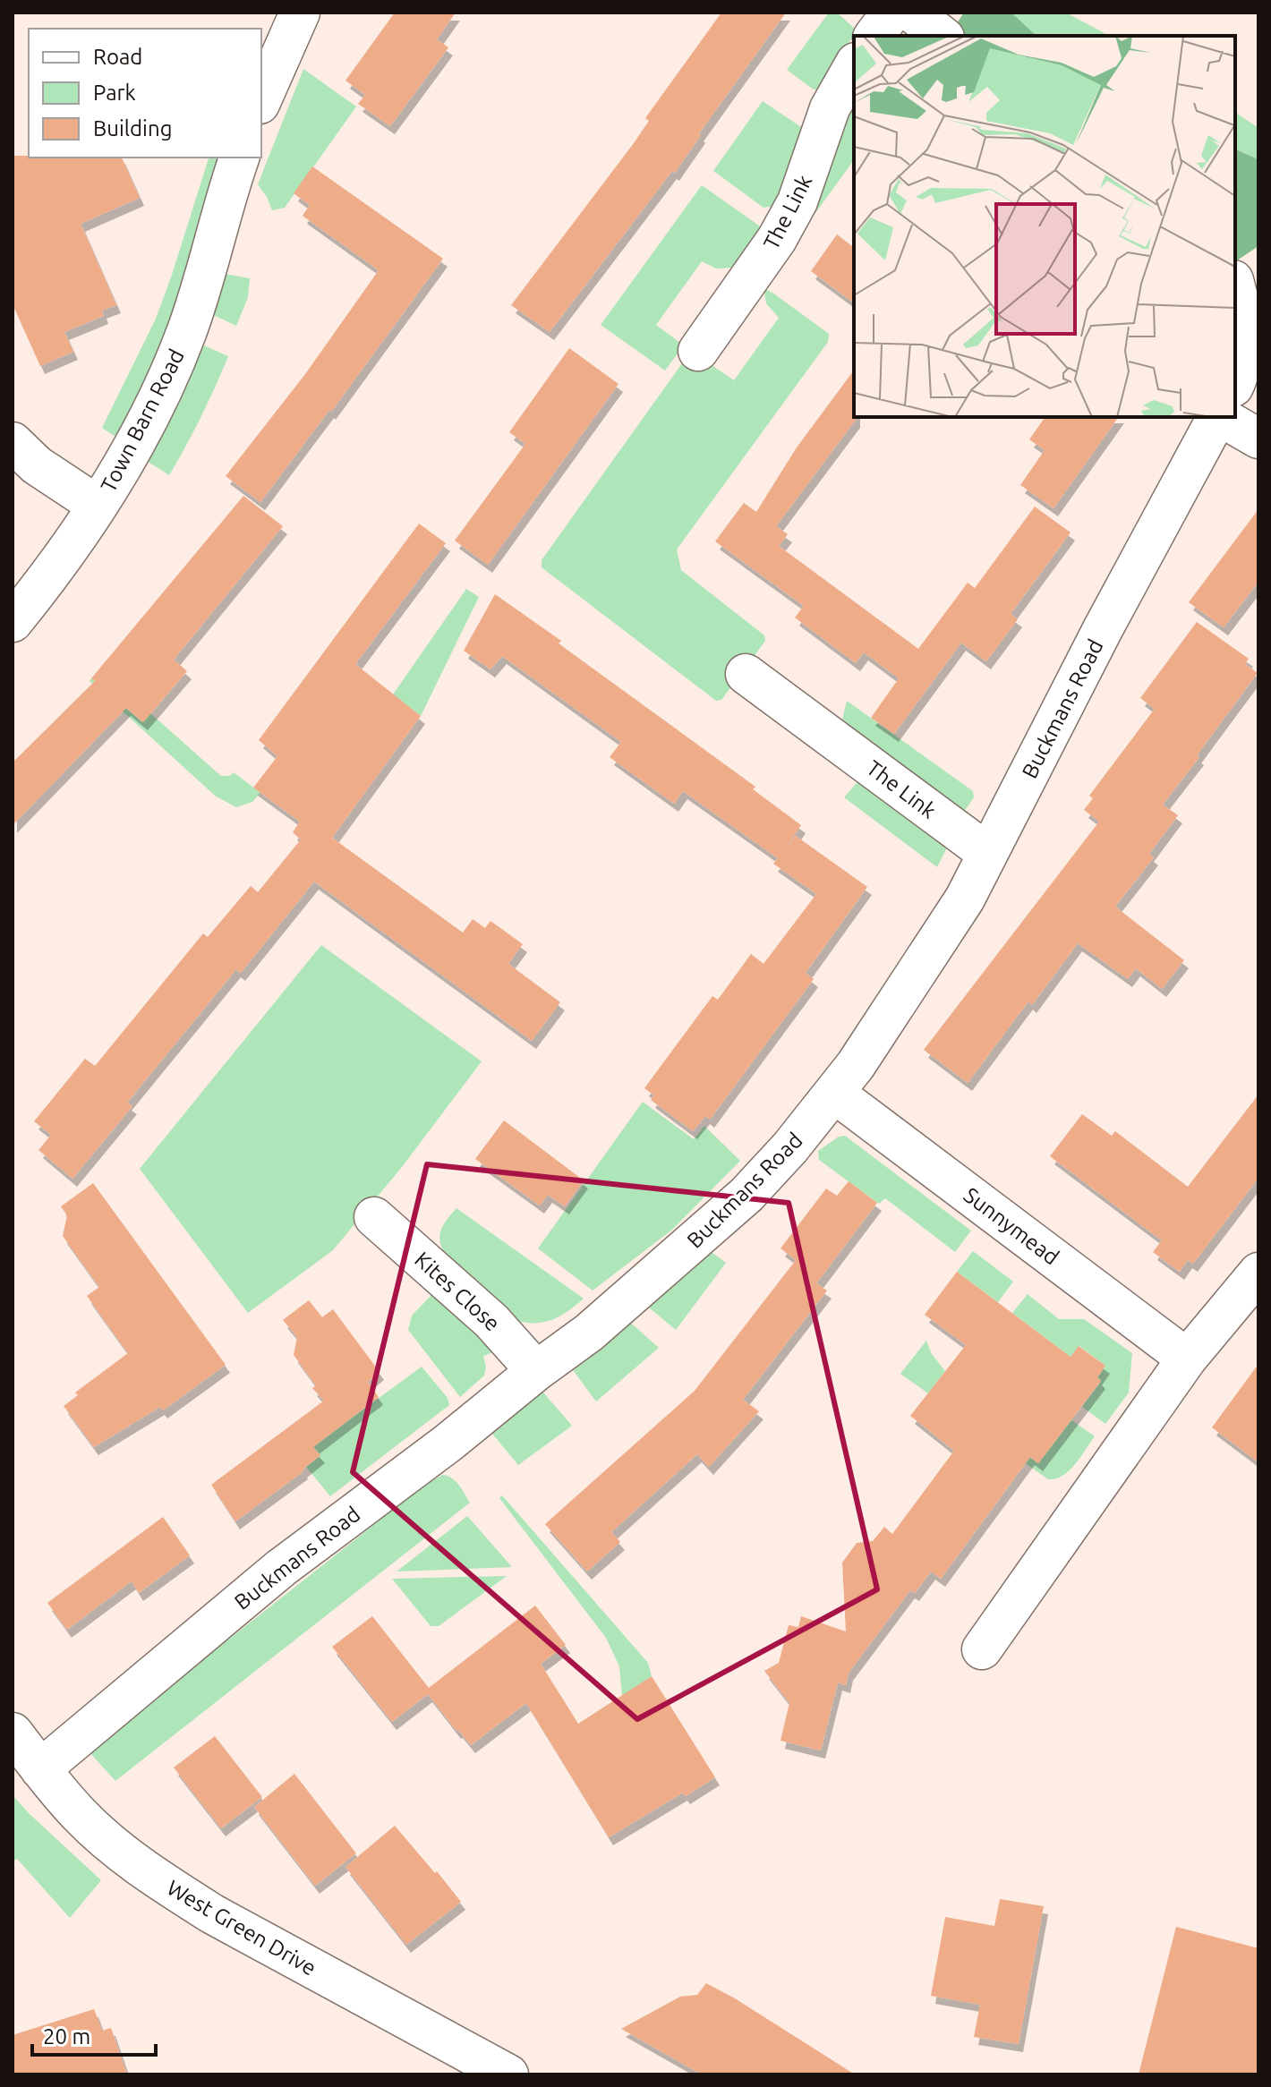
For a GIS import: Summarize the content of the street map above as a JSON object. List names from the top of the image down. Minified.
{"streets":{"street":["The Link","Town Barn Road","Buckmans Road","Sunnymead","Kites Close","West Green Drive"]},"crossings":[["The Link","Buckmans Road"],["Buckmans Road","Sunnymead"],["Buckmans Road","Kites Close"],["Buckmans Road","West Green Drive"]],"legend":["Road","Park","Building"],"scale_bar":"20 m"}
